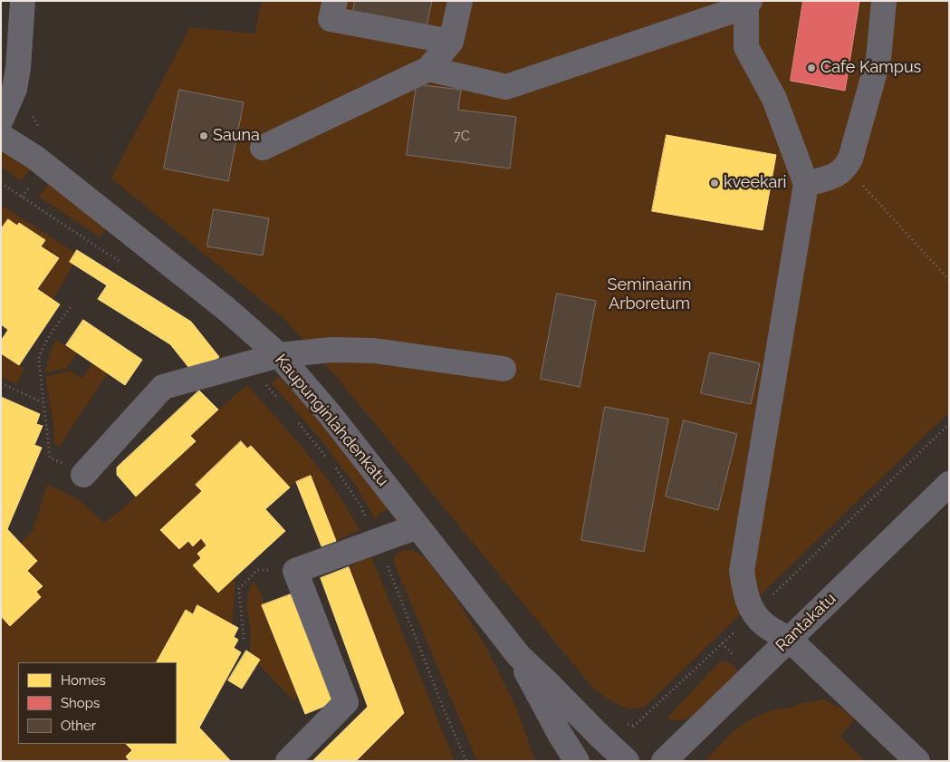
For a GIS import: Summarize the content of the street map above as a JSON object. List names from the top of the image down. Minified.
{"streets":{"street":["Kaupunginlahdenkatu","Rantakatu"]},"parks":["Seminaarin Arboretum"],"places":["Cafe Kampus","Sauna","kveekari"],"house_numbers":["7C"],"legend":["Homes","Shops","Other"]}
